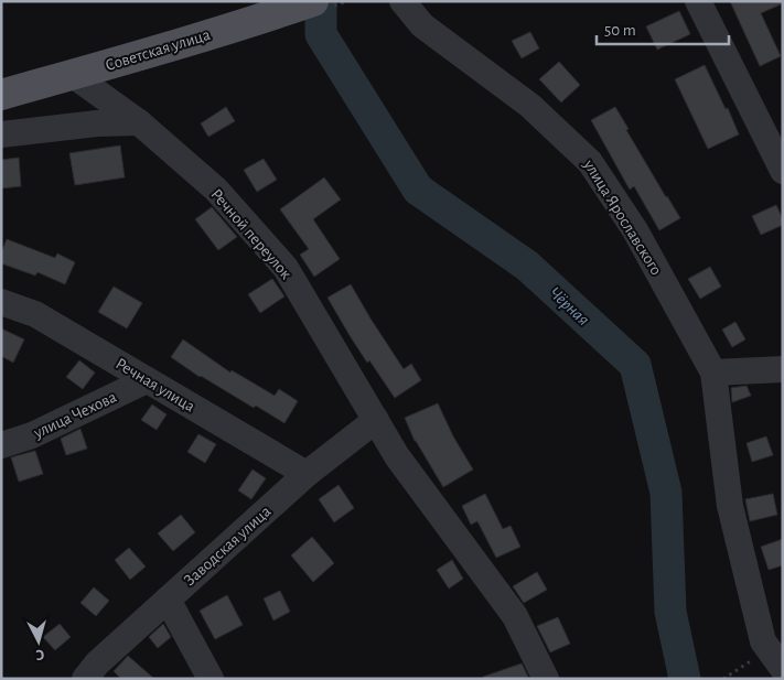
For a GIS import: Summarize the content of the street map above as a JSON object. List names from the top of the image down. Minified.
{"streets":{"main road":["Советская улица"],"street":["улица Ярославского","Речной переулок","Речная улица","улица Чехова","Заводская улица"]},"crossings":[["Советская улица","Речной переулок"],["Речной переулок","Заводская улица"],["Речная улица","улица Чехова"],["Речная улица","Заводская улица"]],"water":["Чёрная"],"scale_bar":"50 m","north":"bottom"}
